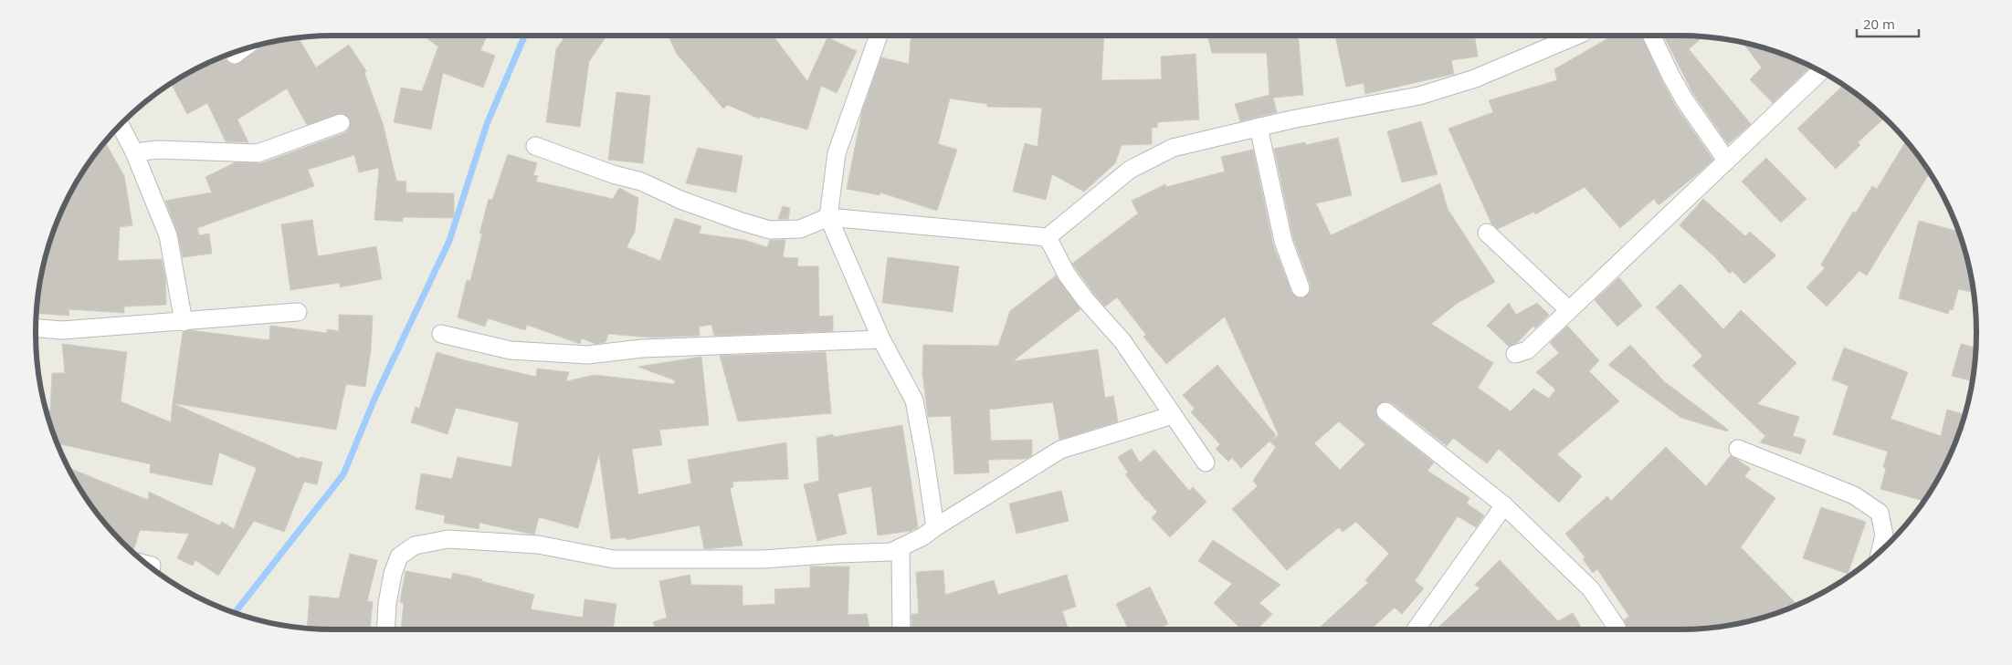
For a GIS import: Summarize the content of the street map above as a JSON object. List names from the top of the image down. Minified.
{"scale_bar":"20 m"}
